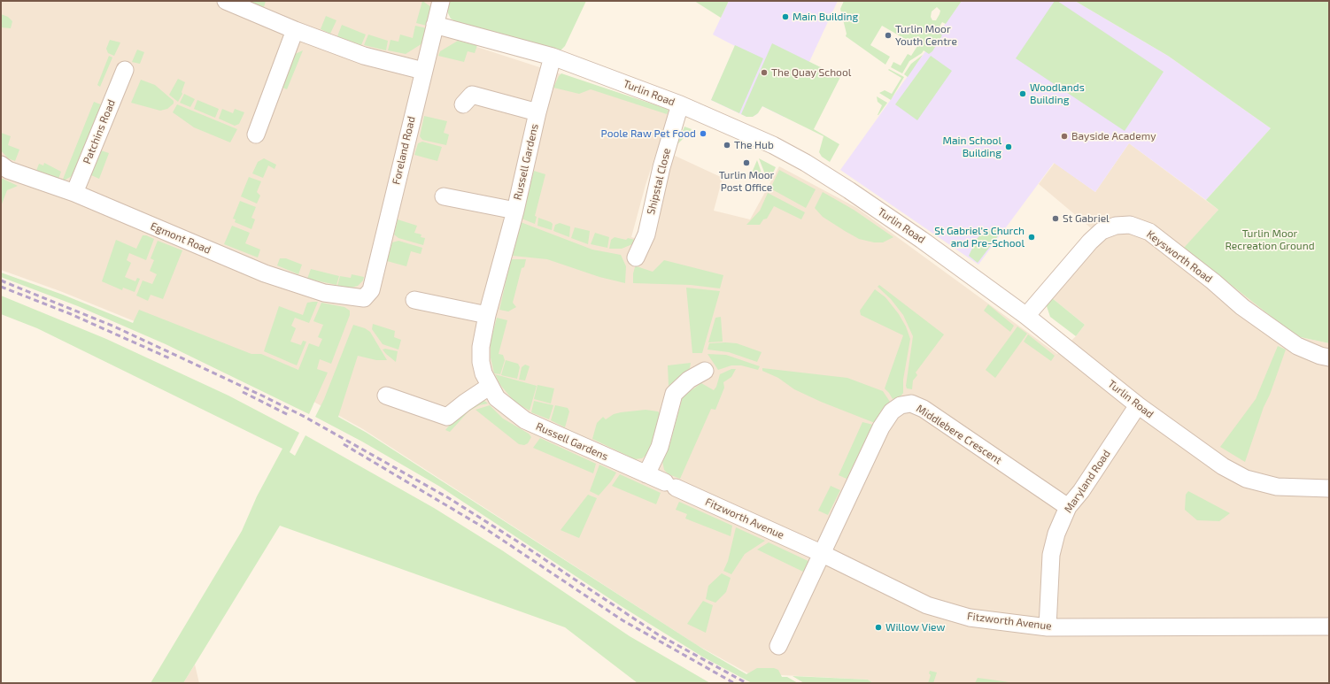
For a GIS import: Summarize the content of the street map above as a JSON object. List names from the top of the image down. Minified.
{"streets":{"street":["Turlin Road","Patchins Road","Foreland Road","Russell Gardens","Shipstal Close","Egmont Road","Keysworth Road","Middlebere Crescent","Maryland Road","Fitzworth Avenue"]},"crossings":[["Turlin Road","Foreland Road"],["Turlin Road","Russell Gardens"],["Turlin Road","Shipstal Close"],["Turlin Road","Keysworth Road"],["Turlin Road","Maryland Road"],["Patchins Road","Egmont Road"],["Foreland Road","Egmont Road"],["Russell Gardens","Fitzworth Avenue"],["Middlebere Crescent","Maryland Road"],["Middlebere Crescent","Fitzworth Avenue"],["Maryland Road","Fitzworth Avenue"]],"parks":["Turlin Moor Recreation Ground"],"places":["Main Building","Turlin Moor Youth Centre","The Quay School","Woodlands Building","Poole Raw Pet Food","Bayside Academy","The Hub","Main School Building","Turlin Moor Post Office","St Gabriel","St Gabriel's Church and Pre-School","Willow View"]}
